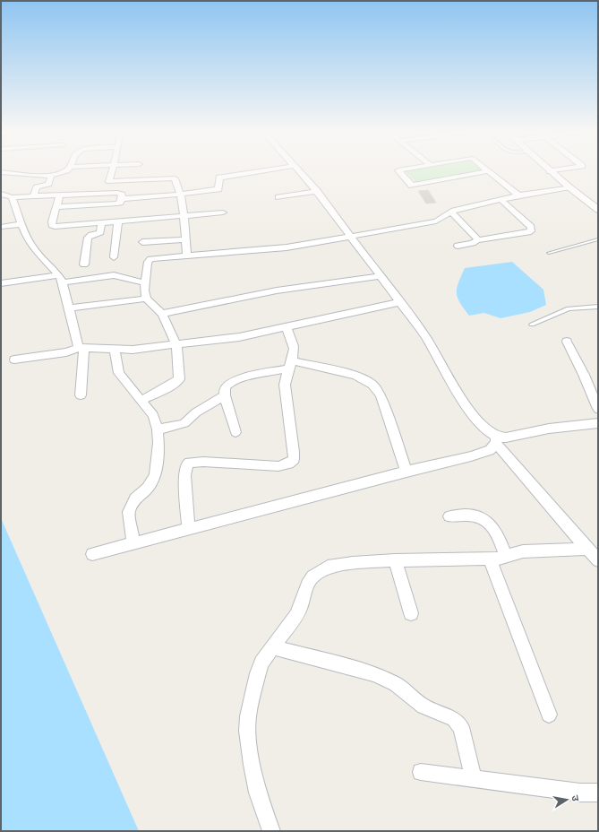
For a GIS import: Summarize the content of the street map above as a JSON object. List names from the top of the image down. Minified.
{"north":"right"}
